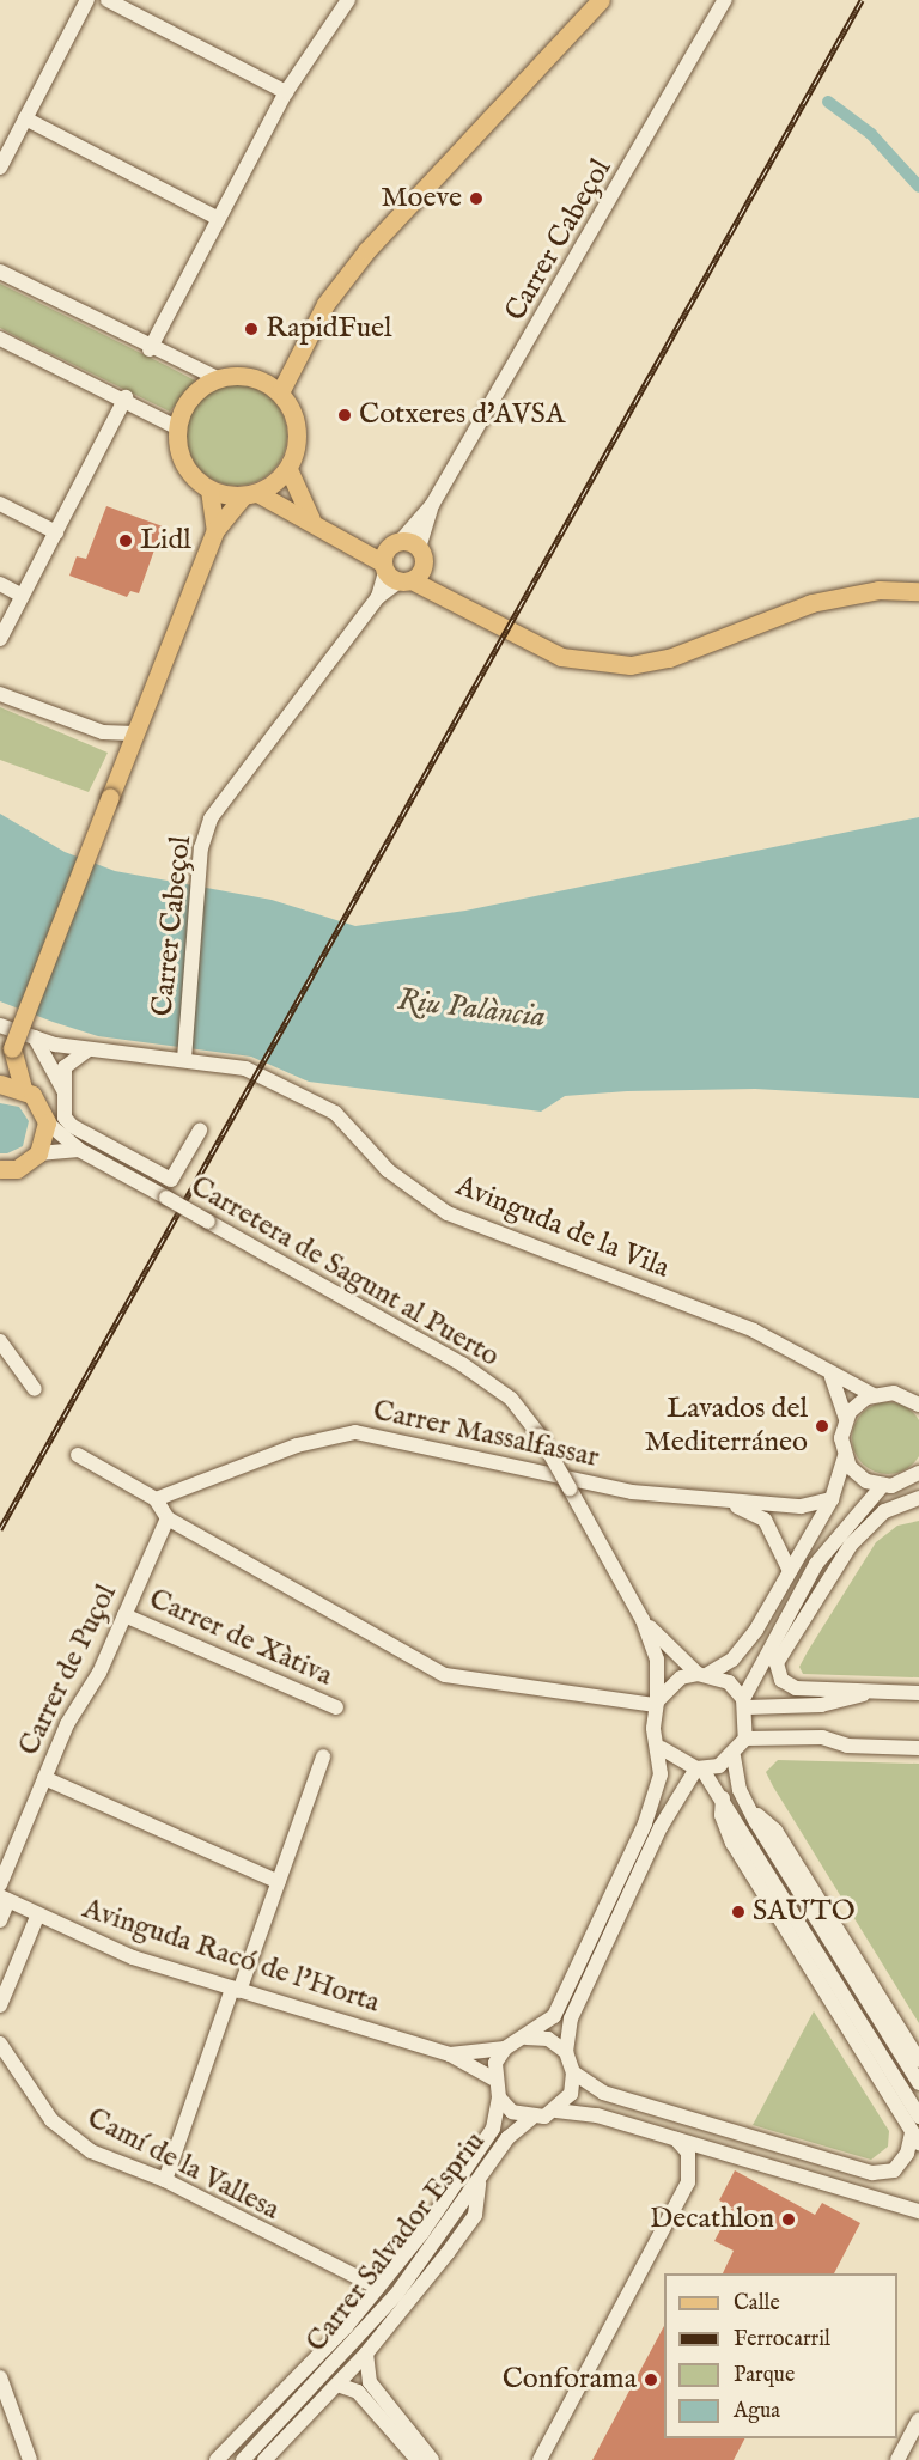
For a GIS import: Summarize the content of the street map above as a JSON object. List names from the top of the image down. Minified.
{"streets":{"street":["Carrer Cabeçol","Avinguda de la Vila","Carretera de Sagunt al Puerto","Carrer Massalfassar","Carrer de Xàtiva","Carrer de Puçol","Avinguda Racó de l'Horta","Camí de la Vallesa","Carrer Salvador Espriu"]},"crossings":[["Carrer Cabeçol","Avinguda de la Vila"],["Carrer de Xàtiva","Carrer de Puçol"],["Avinguda Racó de l'Horta","Carrer Salvador Espriu"],["Camí de la Vallesa","Carrer Salvador Espriu"]],"water":["Riu Palància"],"places":["Moeve","RapidFuel","Cotxeres d'AVSA","Lidl","Lavados del Mediterráneo","SAUTO","Decathlon","Conforama"],"legend":["Calle","Ferrocarril","Parque","Agua"]}
